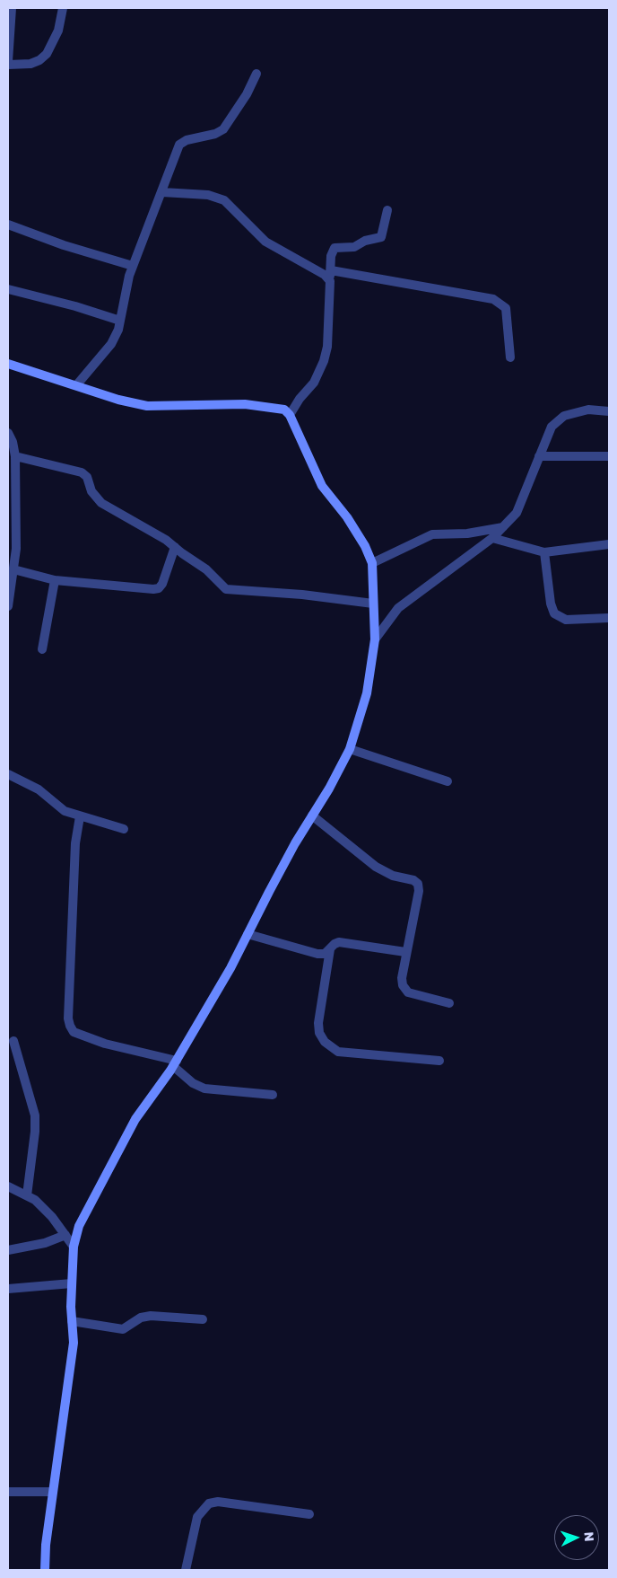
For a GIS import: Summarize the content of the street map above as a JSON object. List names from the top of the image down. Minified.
{"north":"right"}
